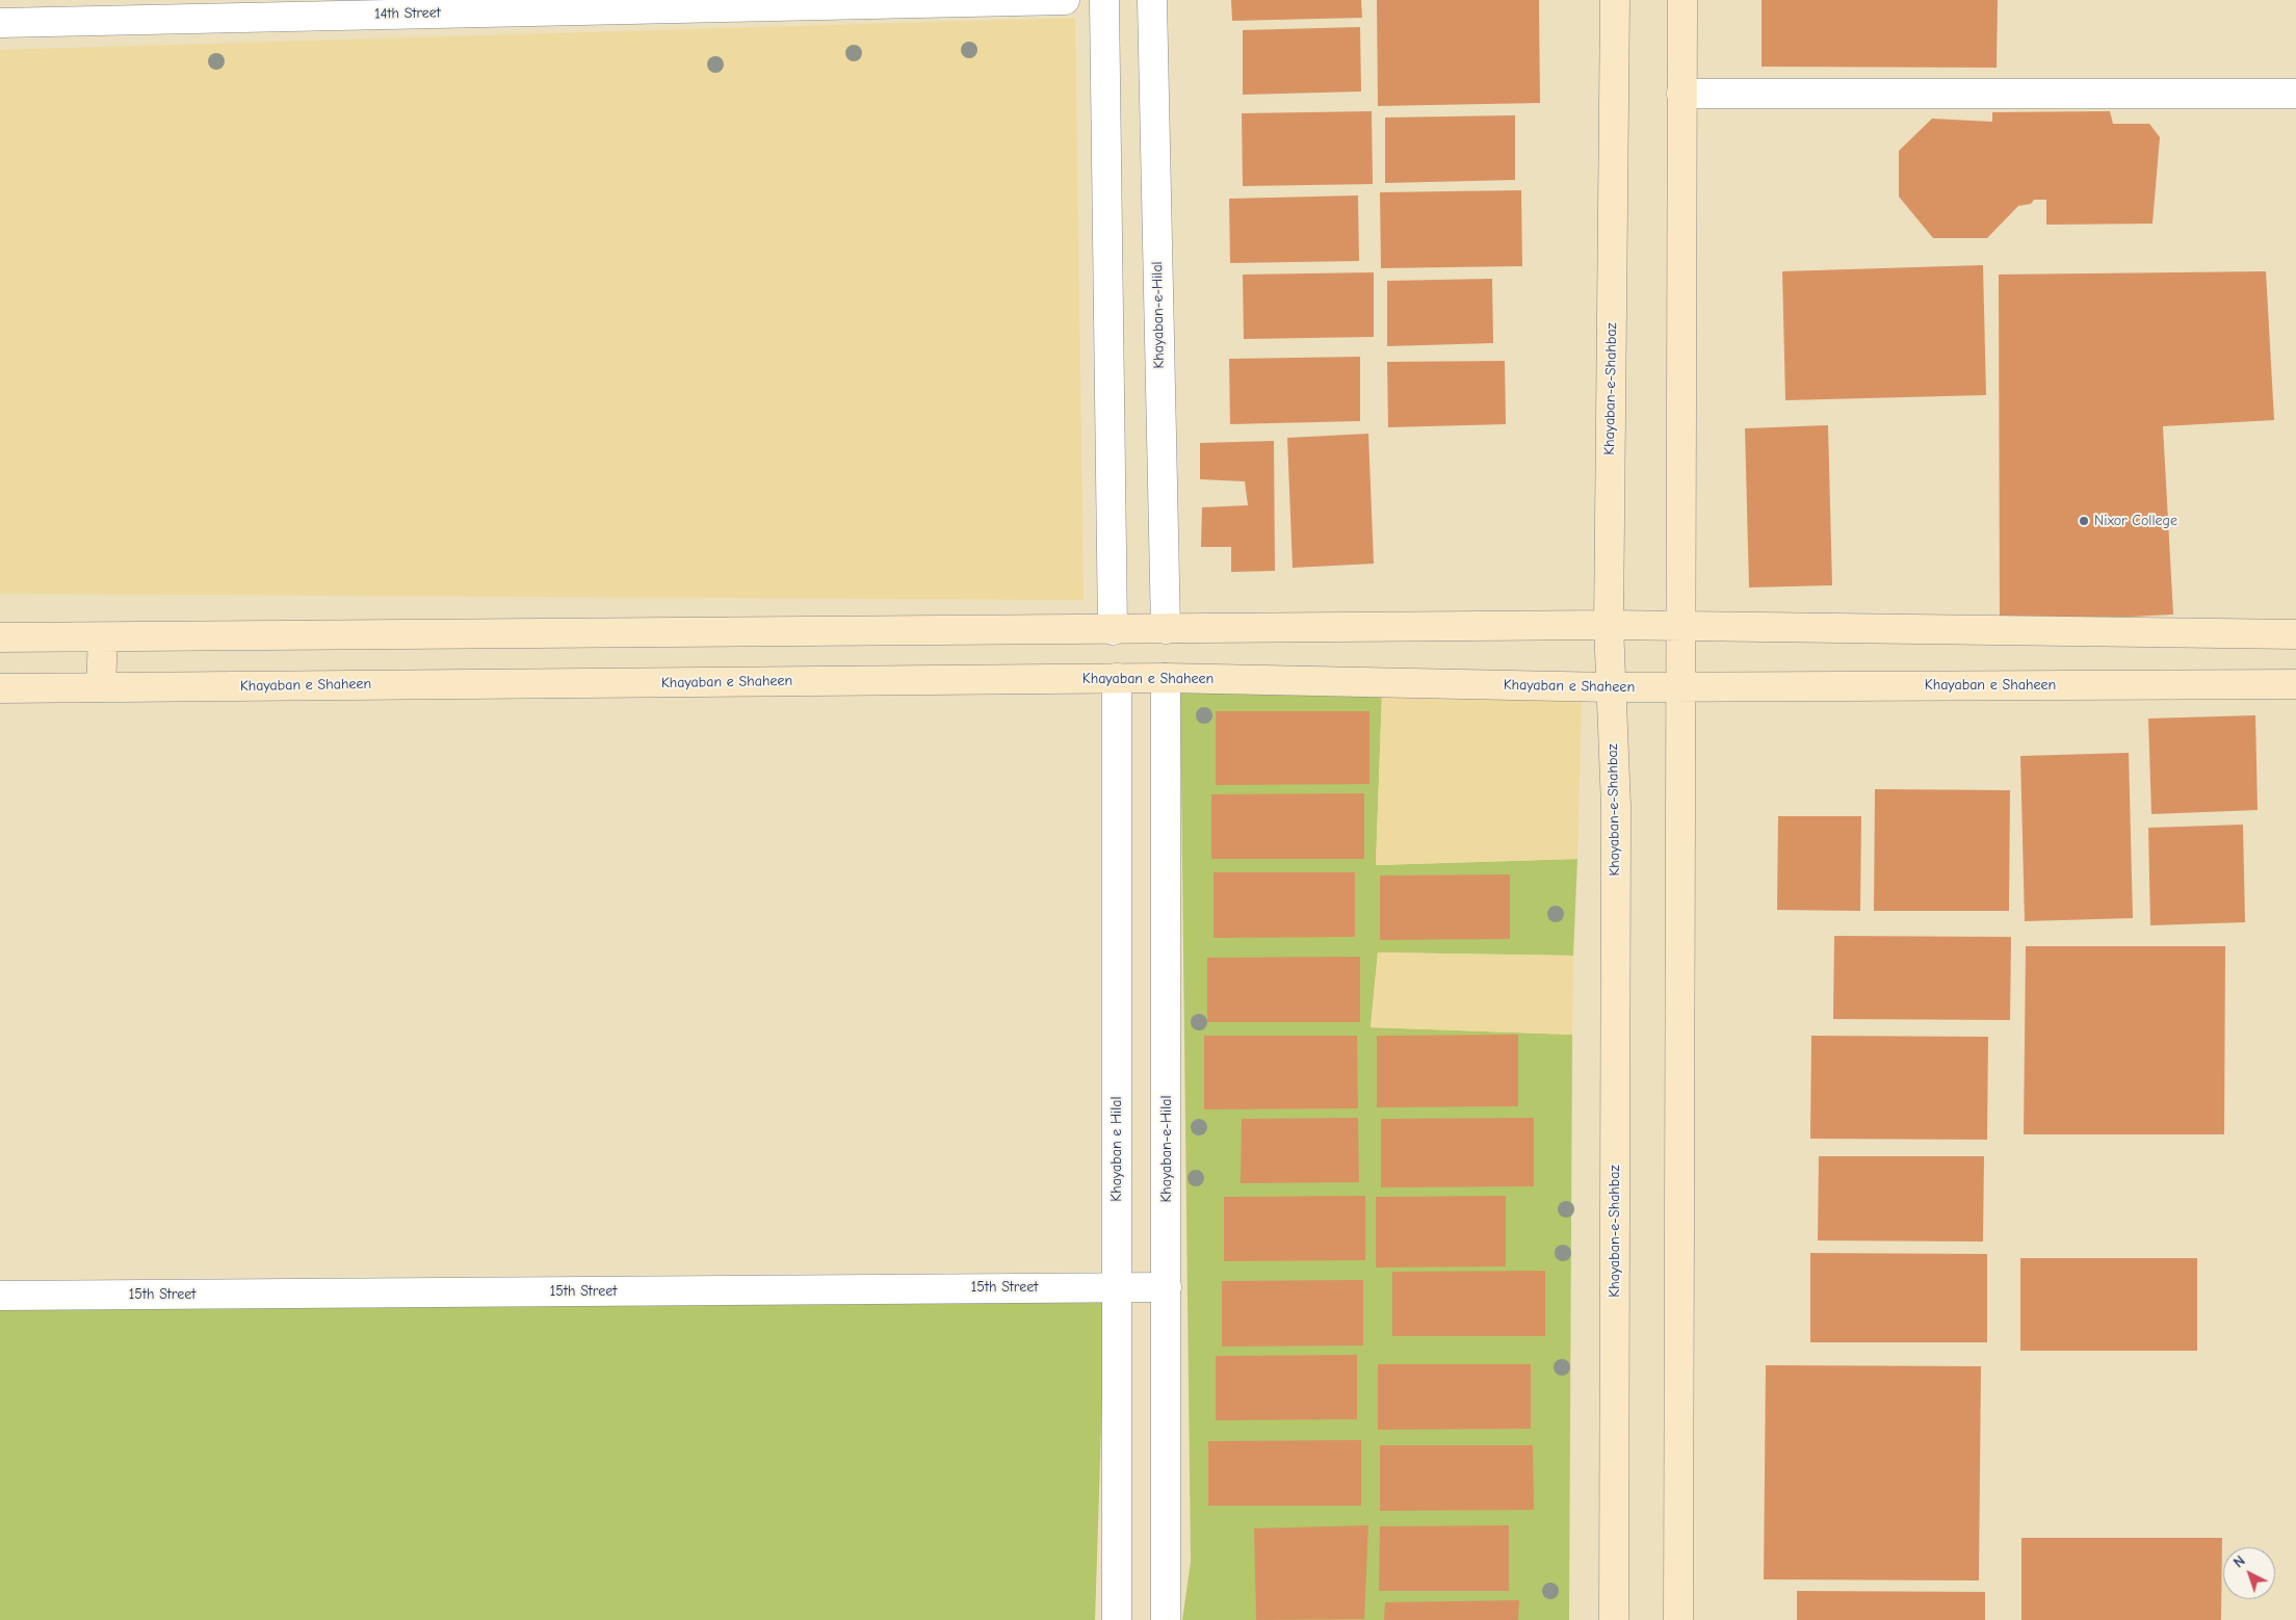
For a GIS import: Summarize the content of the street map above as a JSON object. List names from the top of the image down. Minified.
{"streets":{"main road":["Khayaban-e-Shahbaz","Khayaban e Shaheen"],"street":["14th Street","Khayaban-e-Hilal","Khayaban e Hilal","15th Street"]},"crossings":[["Khayaban-e-Hilal","Khayaban e Shaheen"],["Khayaban-e-Hilal","15th Street"],["Khayaban-e-Shahbaz","Khayaban e Shaheen"],["Khayaban e Shaheen","Khayaban e Hilal"],["Khayaban e Hilal","15th Street"]],"places":["Nixor College"],"north":"top left"}
